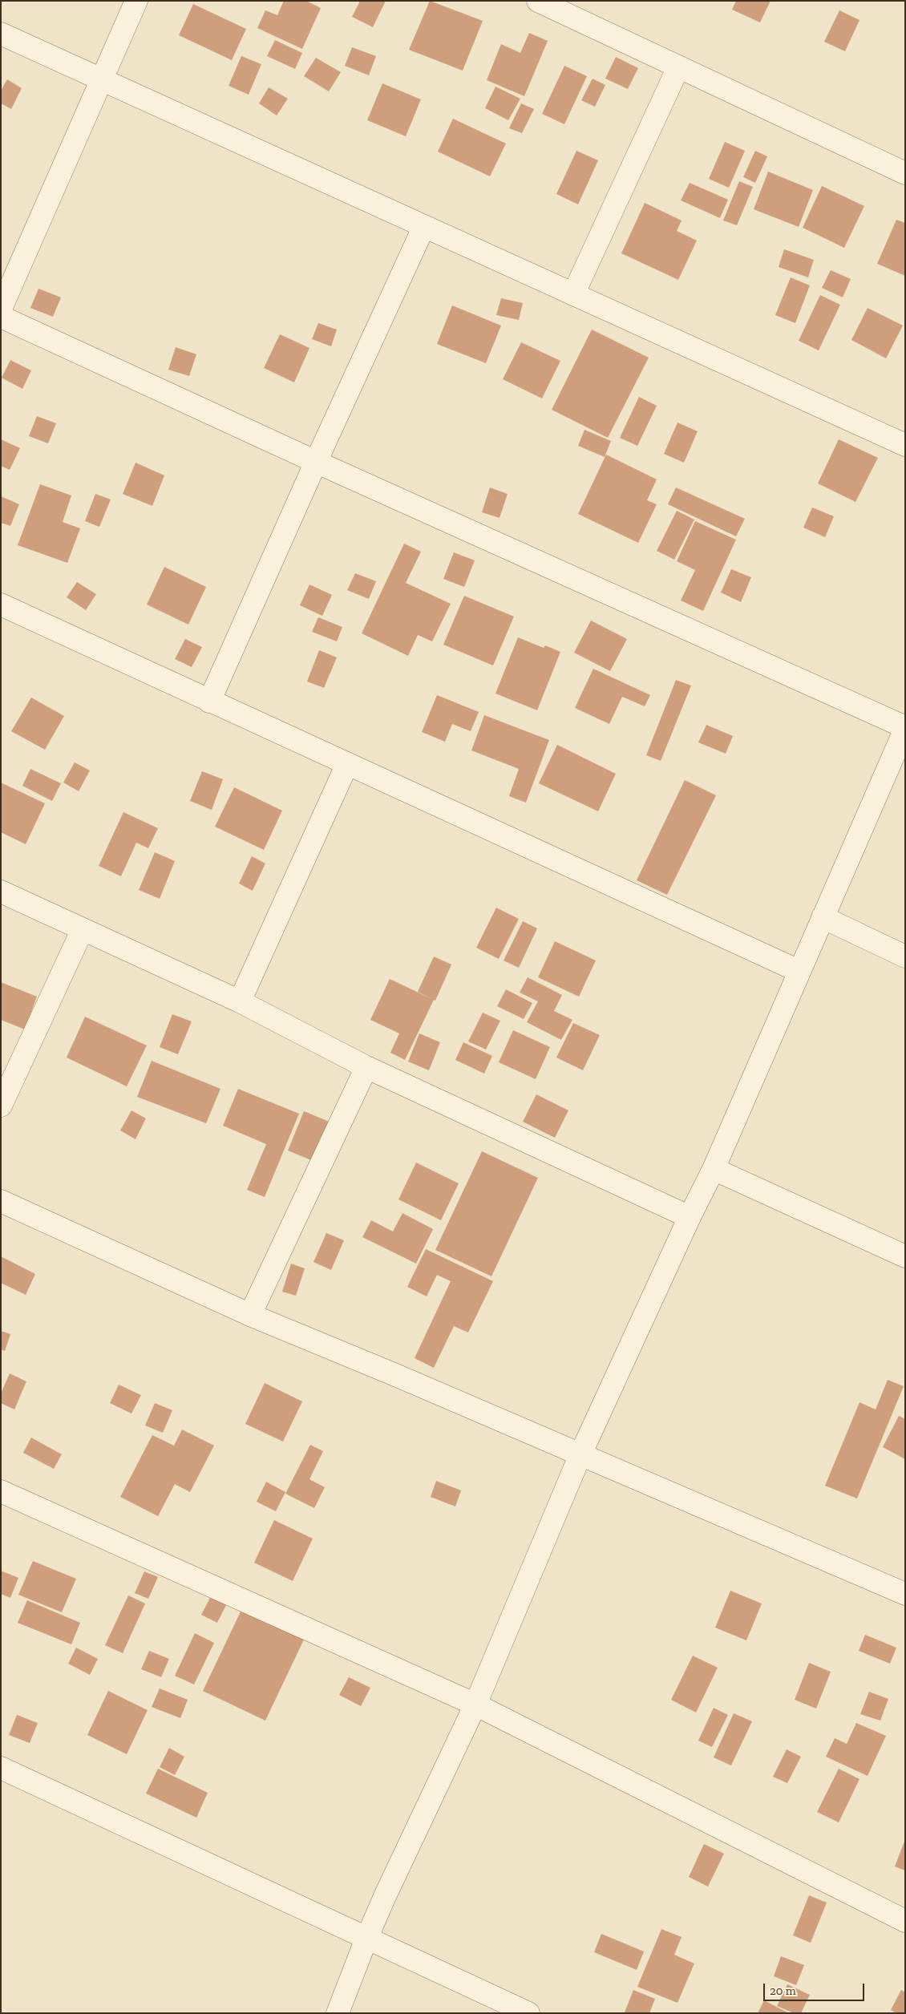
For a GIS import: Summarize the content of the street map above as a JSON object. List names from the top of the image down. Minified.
{"scale_bar":"20 m"}
